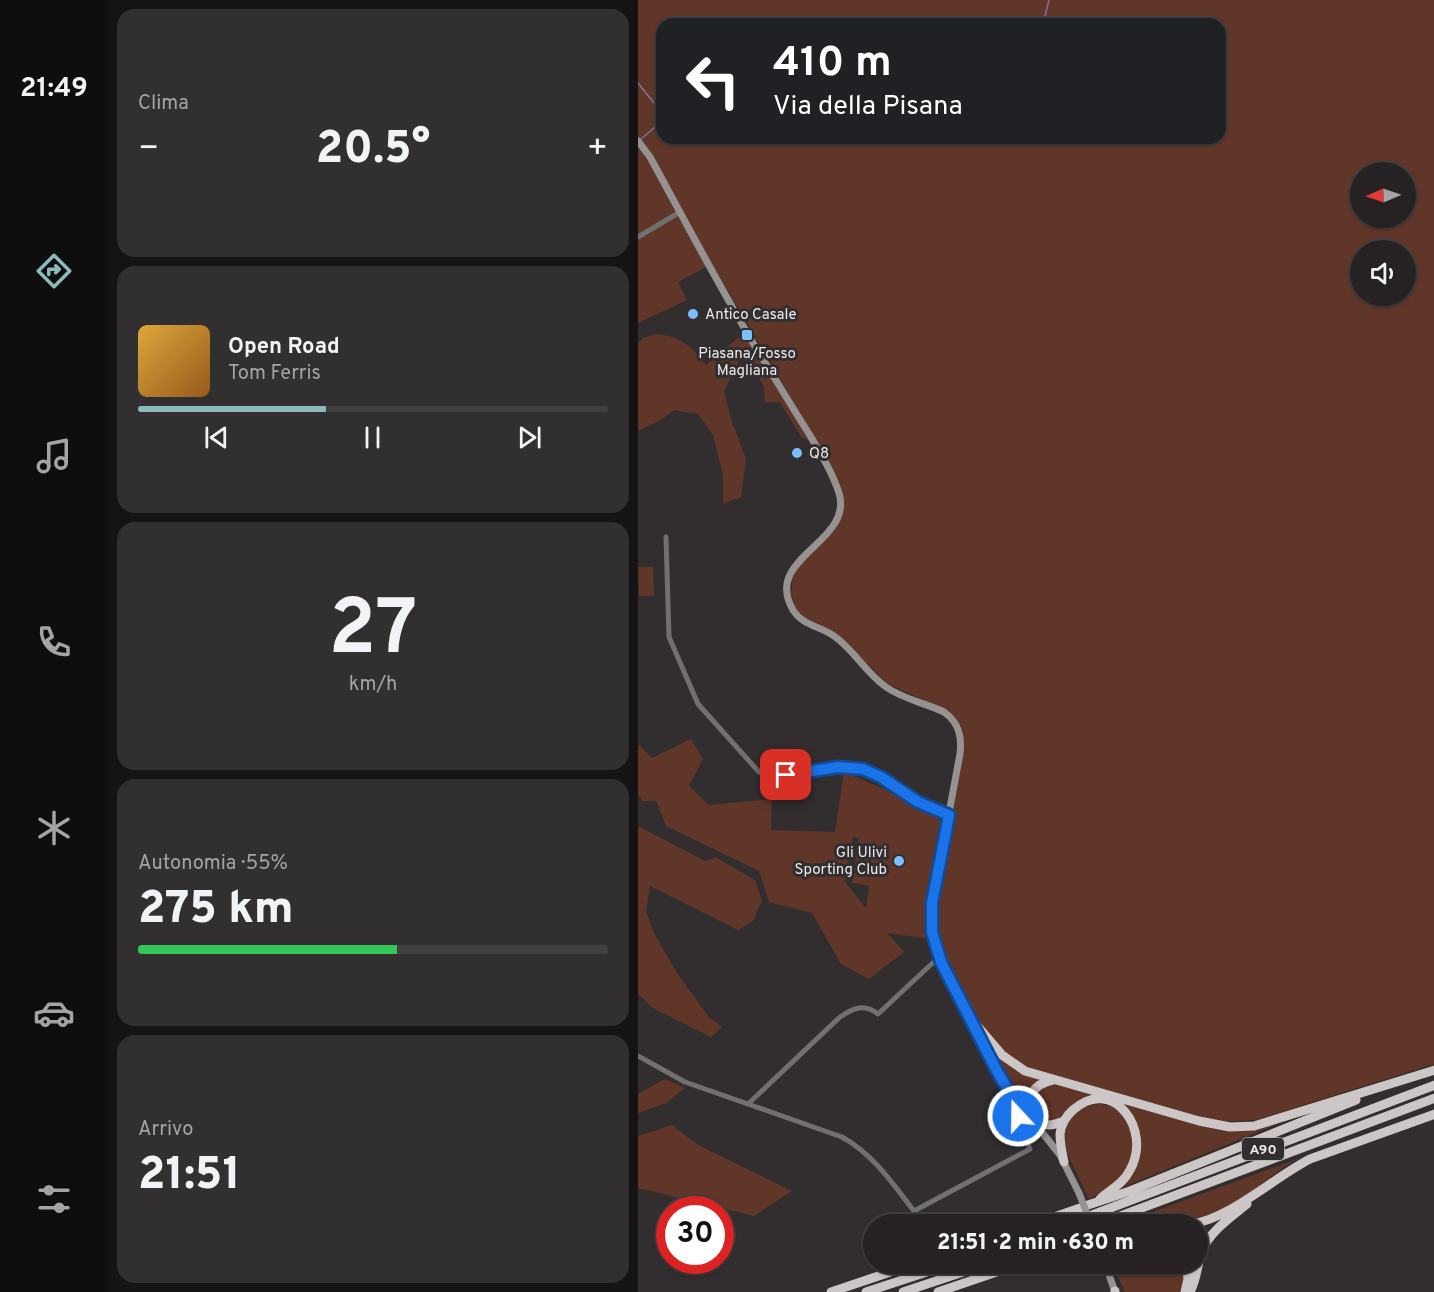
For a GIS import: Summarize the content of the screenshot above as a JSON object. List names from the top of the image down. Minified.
{"streets":{"highway":["A90"]},"places":{"other":["Antico Casale","Q8","Gli Ulivi Sporting Club"],"transit":["Piasana/Fosso Magliana"]},"north":"left","page":{"tabs":"21:49","tile":["Clima",["27","km/h"],["Autonomia · 55%","275 km"],["Arrivo","21:51"]],"turn":["410 m","Via della Pisana"],"heat":["−","20.5°","+"],"song":["Open Road","Tom Ferris"],"limit":"30","trip":"21:51 · 2 min · 630 m"}}
